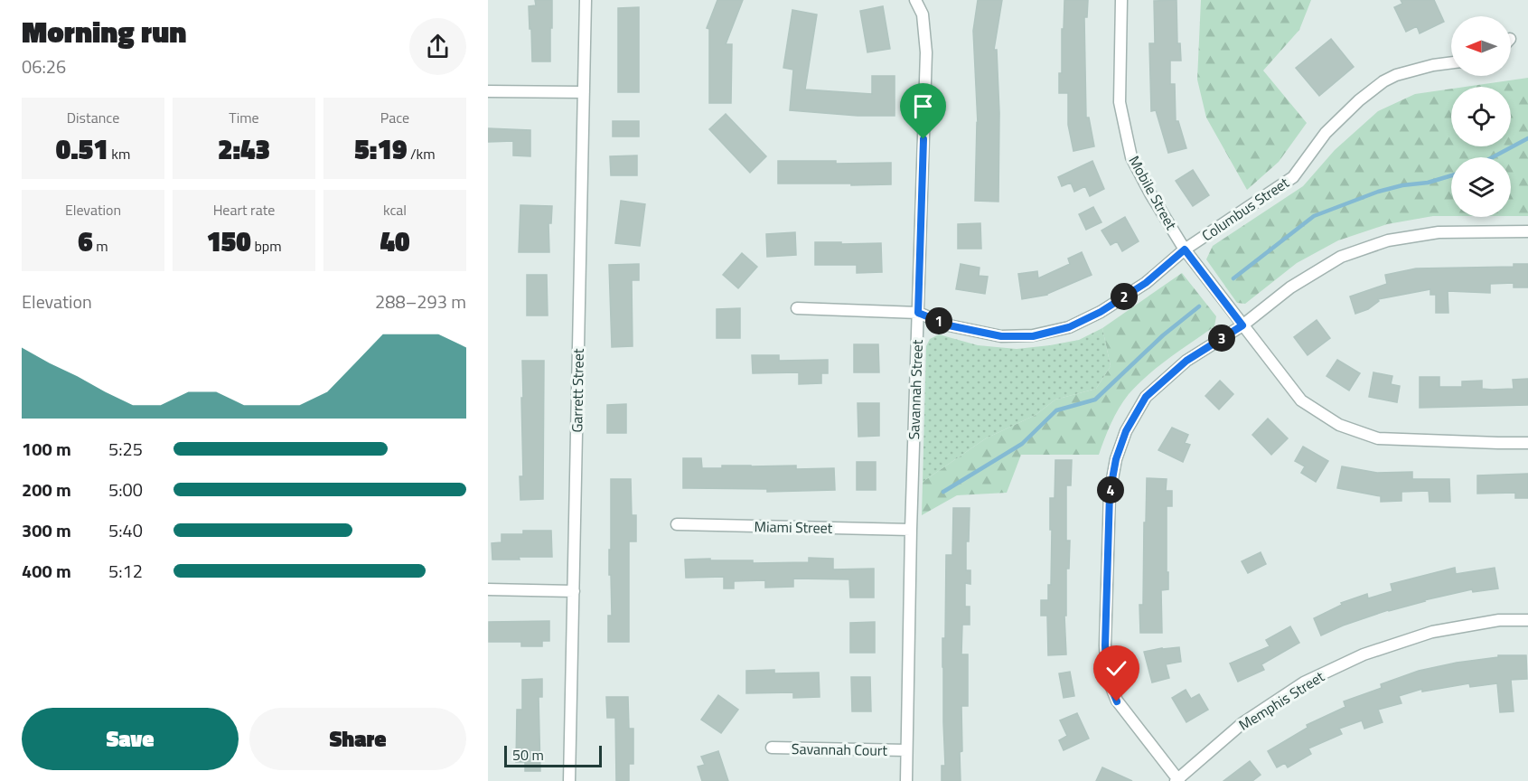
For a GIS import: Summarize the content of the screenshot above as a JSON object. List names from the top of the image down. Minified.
{"streets":{"street":["Mobile Street","Columbus Street","Savannah Street","Garrett Street","Miami Street","Memphis Street","Savannah Court"]},"crossings":[["Mobile Street","Columbus Street"],["Columbus Street","Savannah Street"],["Savannah Street","Miami Street"],["Savannah Street","Savannah Court"]],"scale_bar":"50 m","north":"left","page":{"heading":["Morning run","06:26"],"stats":[["Distance","0.51 km"],["Time","2:43"],["Pace","5:19 /km"],["Elevation","6 m"],["Heart rate","150 bpm"],["kcal","40"]],"chart":["Elevation","288–293 m"],"pins":["2","1","3","4"],"list":[{"name":"100 m","note":"5:25"},{"name":"200 m","note":"5:00"},{"name":"300 m","note":"5:40"},{"name":"400 m","note":"5:12"}],"buttons":["Save","Share"],"scale":"50 m"}}
